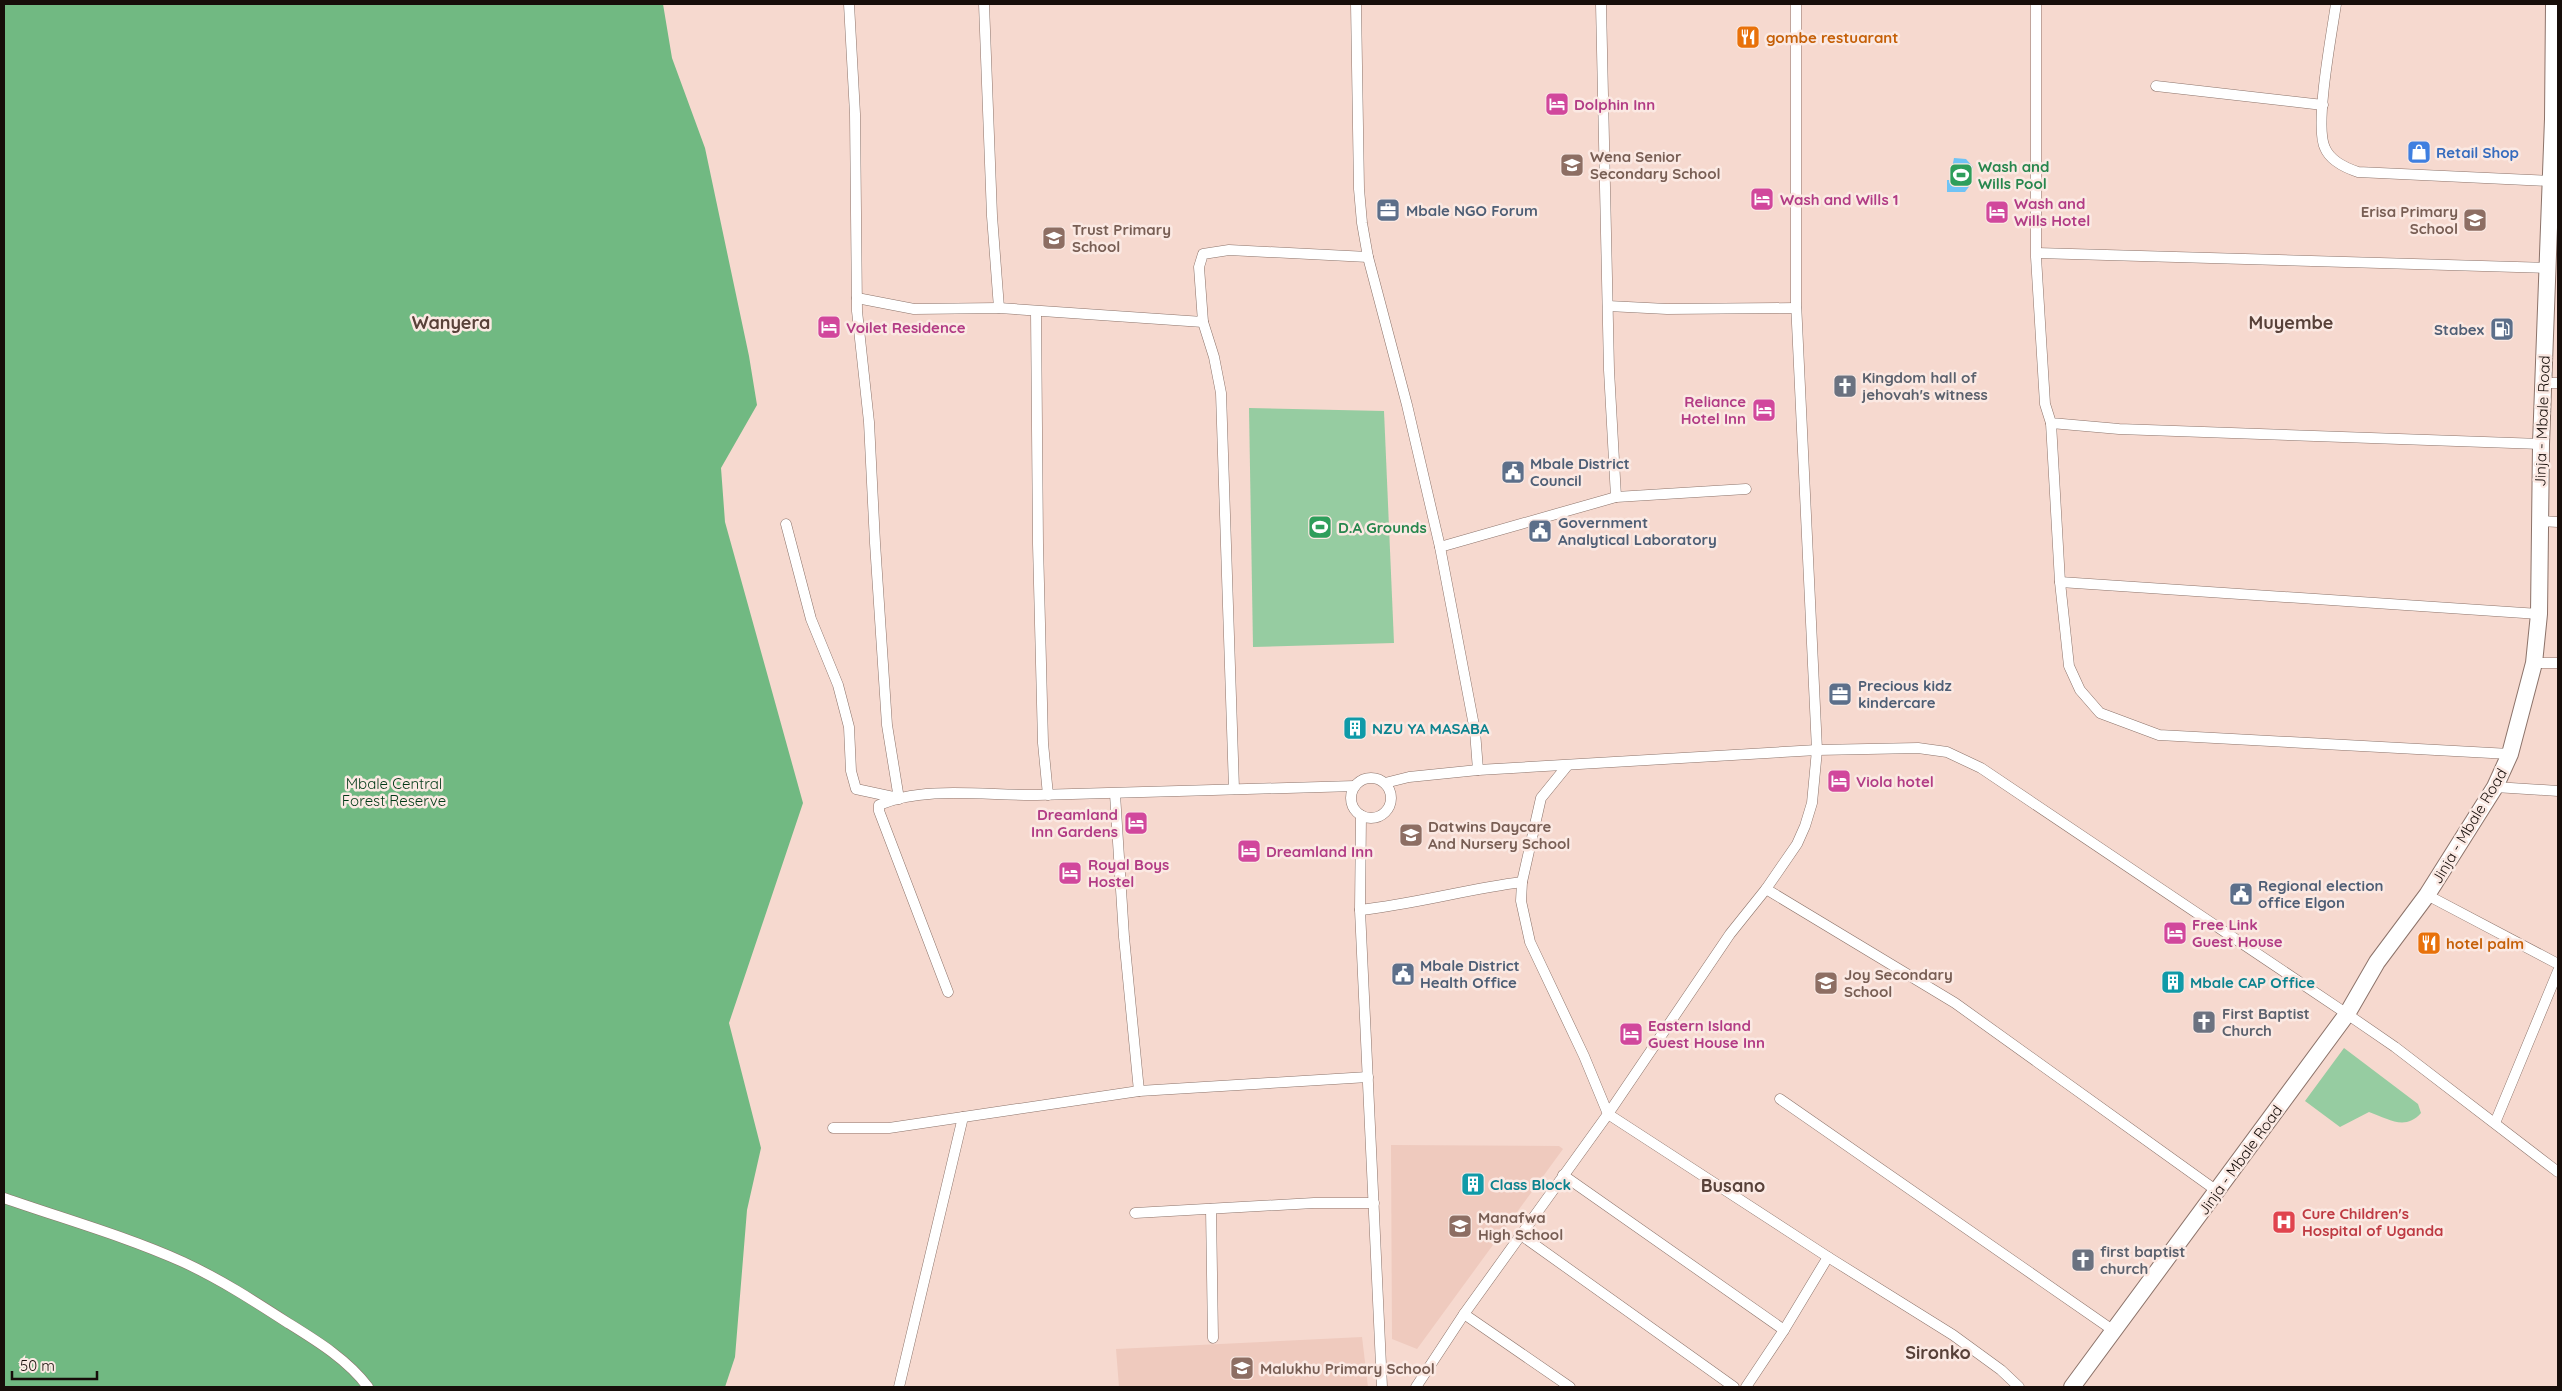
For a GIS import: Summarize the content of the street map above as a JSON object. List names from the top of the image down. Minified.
{"streets":{"main road":["Jinja - Mbale Road"]},"districts":["Wanyera","Muyembe","Busano","Sironko"],"parks":["Mbale Central Forest Reserve"],"places":{"restaurant":["gombe restuarant","hotel palm"],"hotel":["Dolphin Inn","Wash and Wills 1","Wash and Wills Hotel","Voilet Residence","Reliance Hotel Inn","Viola hotel","Dreamland Inn Gardens","Dreamland Inn","Royal Boys Hostel","Free Link Guest House","Eastern Island Guest House Inn"],"shop":["Retail Shop"],"school or university":["Wena Senior Secondary School","Erisa Primary School","Trust Primary School","Datwins Daycare And Nursery School","Joy Secondary School","Manafwa High School","Malukhu Primary School"],"sports":["Wash and Wills Pool","D.A Grounds"],"office":["Mbale NGO Forum","Precious kidz kindercare"],"fuel station":["Stabex"],"church":["Kingdom hall of jehovah's witness","First Baptist Church","first baptist church"],"public building":["Mbale District Council","Government Analytical Laboratory","Regional election office Elgon","Mbale District Health Office"],"building":["NZU YA MASABA","Mbale CAP Office","Class Block"],"hospital":["Cure Children's Hospital of Uganda"]},"scale_bar":"50 m"}
